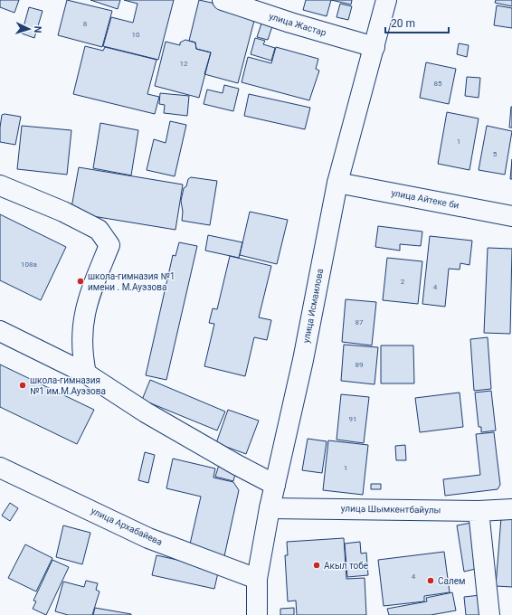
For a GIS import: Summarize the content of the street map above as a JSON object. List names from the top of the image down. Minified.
{"streets":{"street":["улица Жастар","улица Айтеке би","улица Исмаилова","улица Шымкентбайулы","улица Архабайева"]},"crossings":[["улица Жастар","улица Исмаилова"],["улица Айтеке би","улица Исмаилова"],["улица Исмаилова","улица Шымкентбайулы"],["улица Исмаилова","улица Архабайева"]],"places":["школа-гимназия №1 имени . М.Ауэзова","школа-гимназия №1 им.М.Ауэзова","Акыл тобе","Салем"],"house_numbers":["8","10","12","85","1","5","108а","2","4","87","89","91","1","4"],"scale_bar":"20 m","north":"right"}
